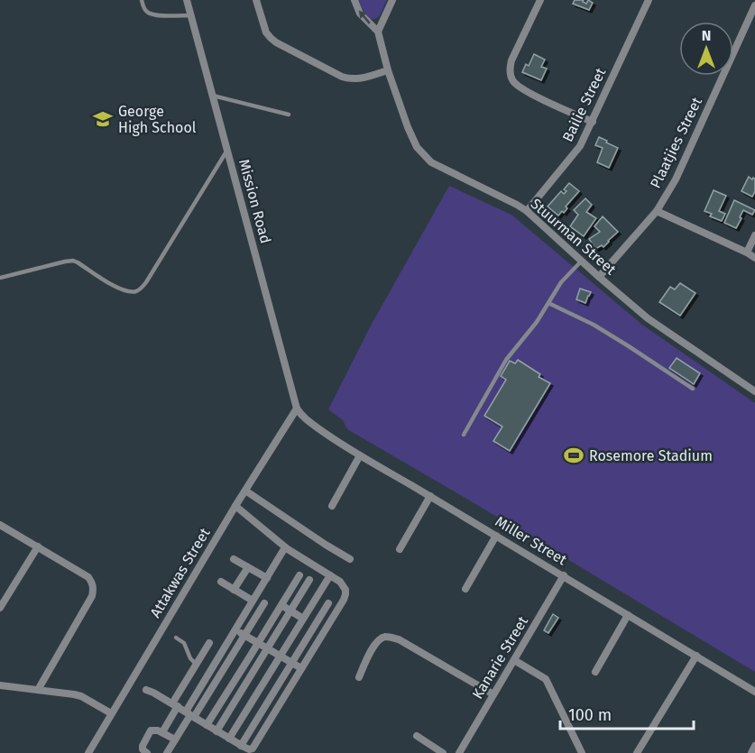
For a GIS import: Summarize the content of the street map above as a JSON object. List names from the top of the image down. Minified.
{"streets":{"street":["Bailie Street","Plaatjies Street","Mission Road","Stuurman Street","Miller Street","Attakwas Street","Kanarie Street"]},"crossings":[["Bailie Street","Stuurman Street"],["Plaatjies Street","Stuurman Street"],["Mission Road","Miller Street"],["Mission Road","Attakwas Street"],["Miller Street","Attakwas Street"],["Miller Street","Kanarie Street"]],"places":{"school or university":["George High School"],"sports":["Rosemore Stadium"]},"scale_bar":"100 m","north":"top"}
